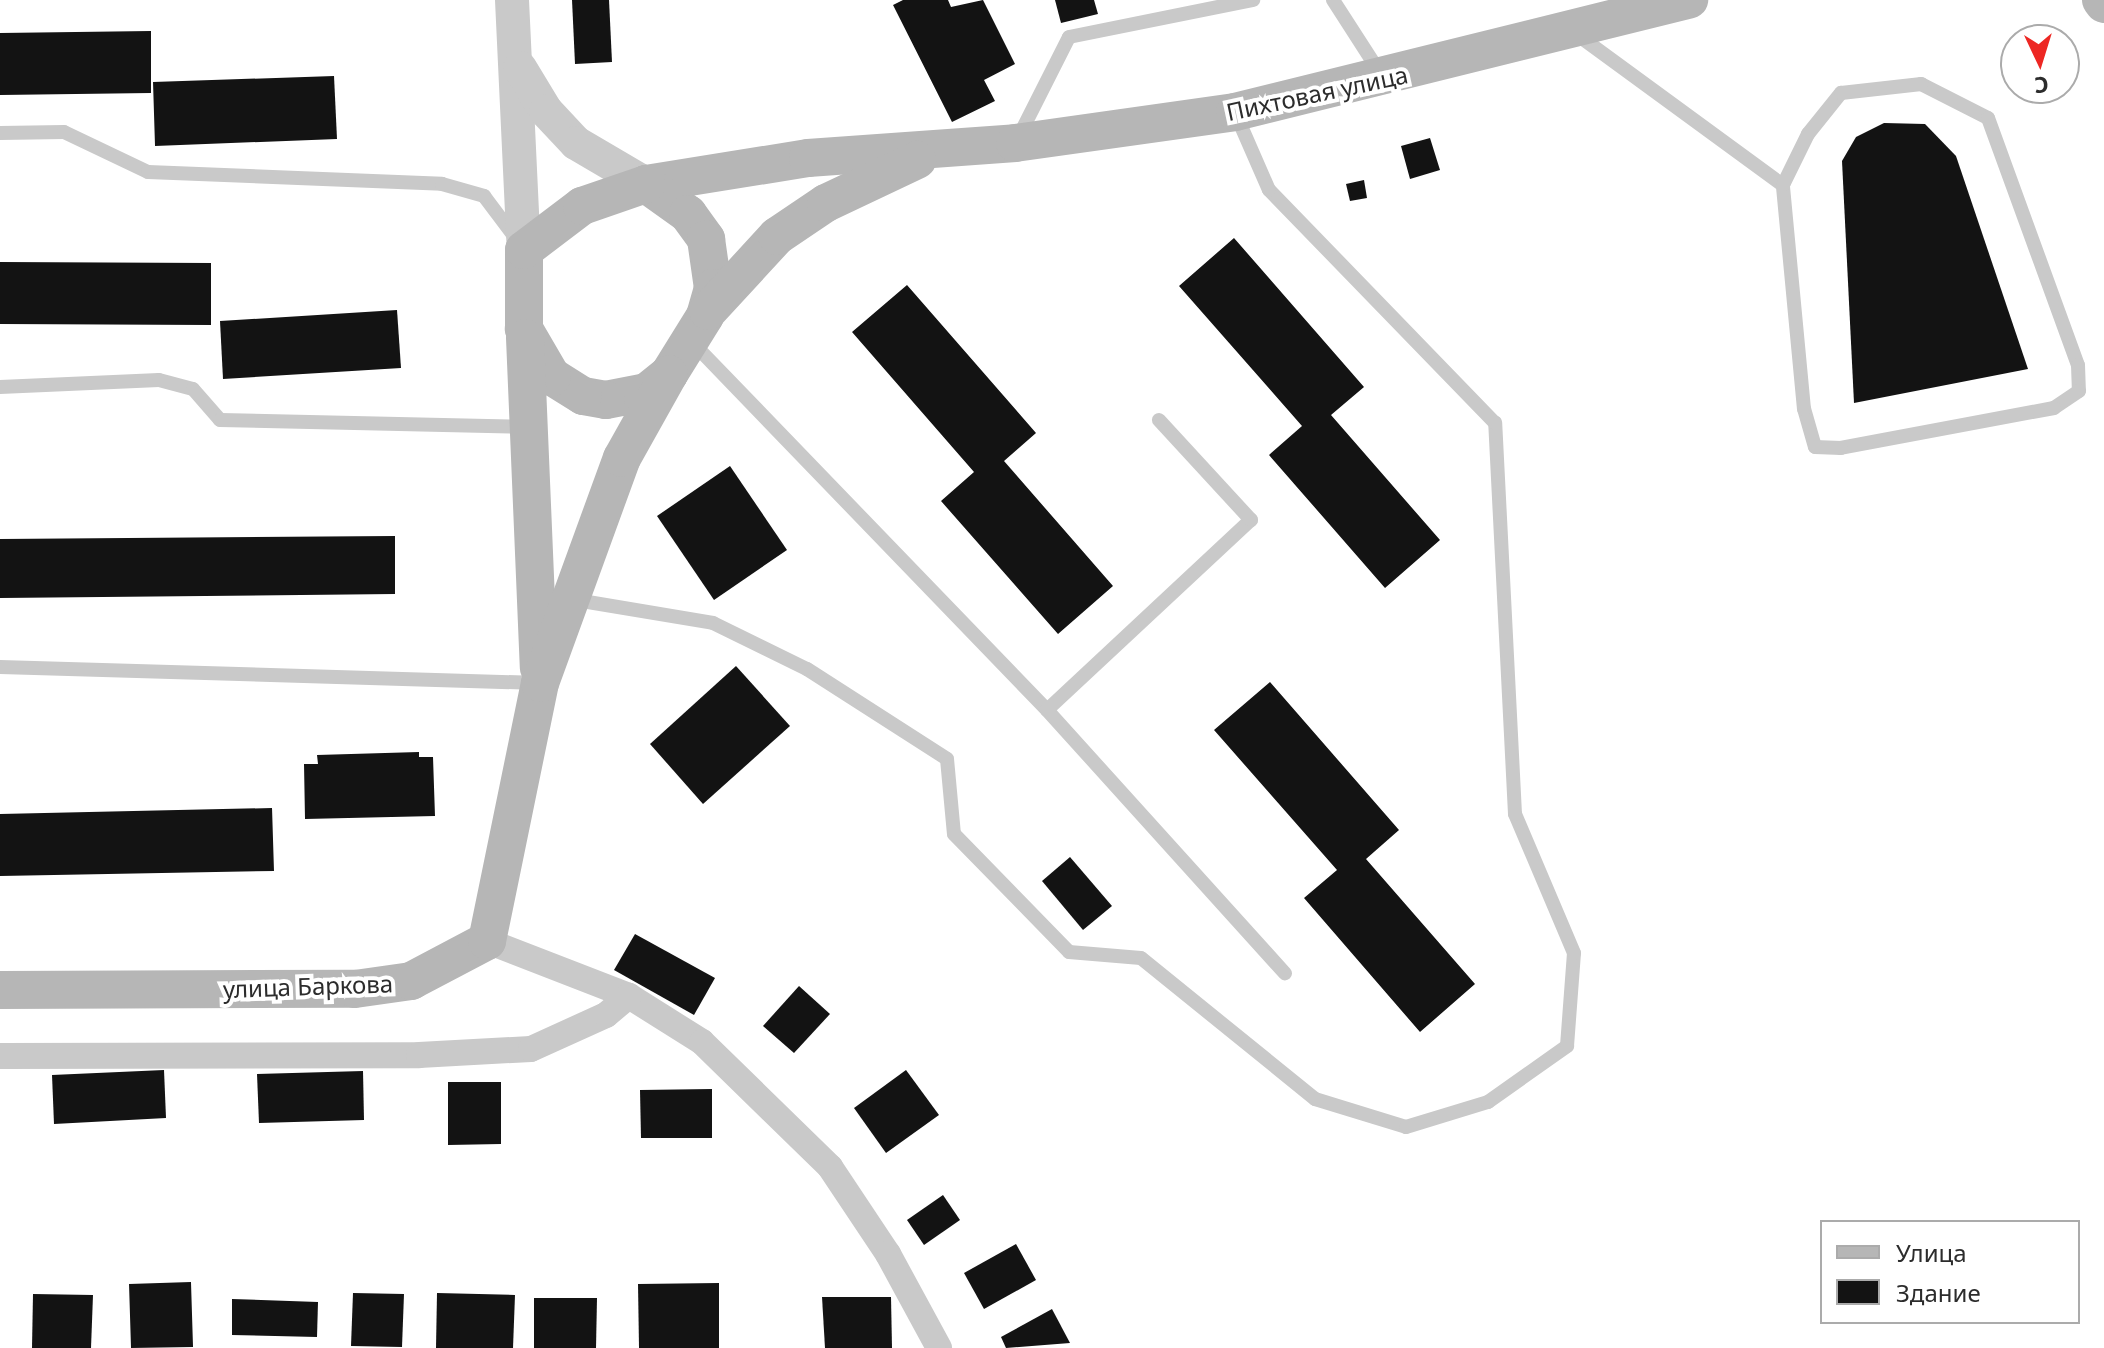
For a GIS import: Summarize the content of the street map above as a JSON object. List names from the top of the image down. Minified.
{"streets":{"main road":["Пихтовая улица","улица Баркова"]},"legend":["Улица","Здание"],"north":"bottom"}
